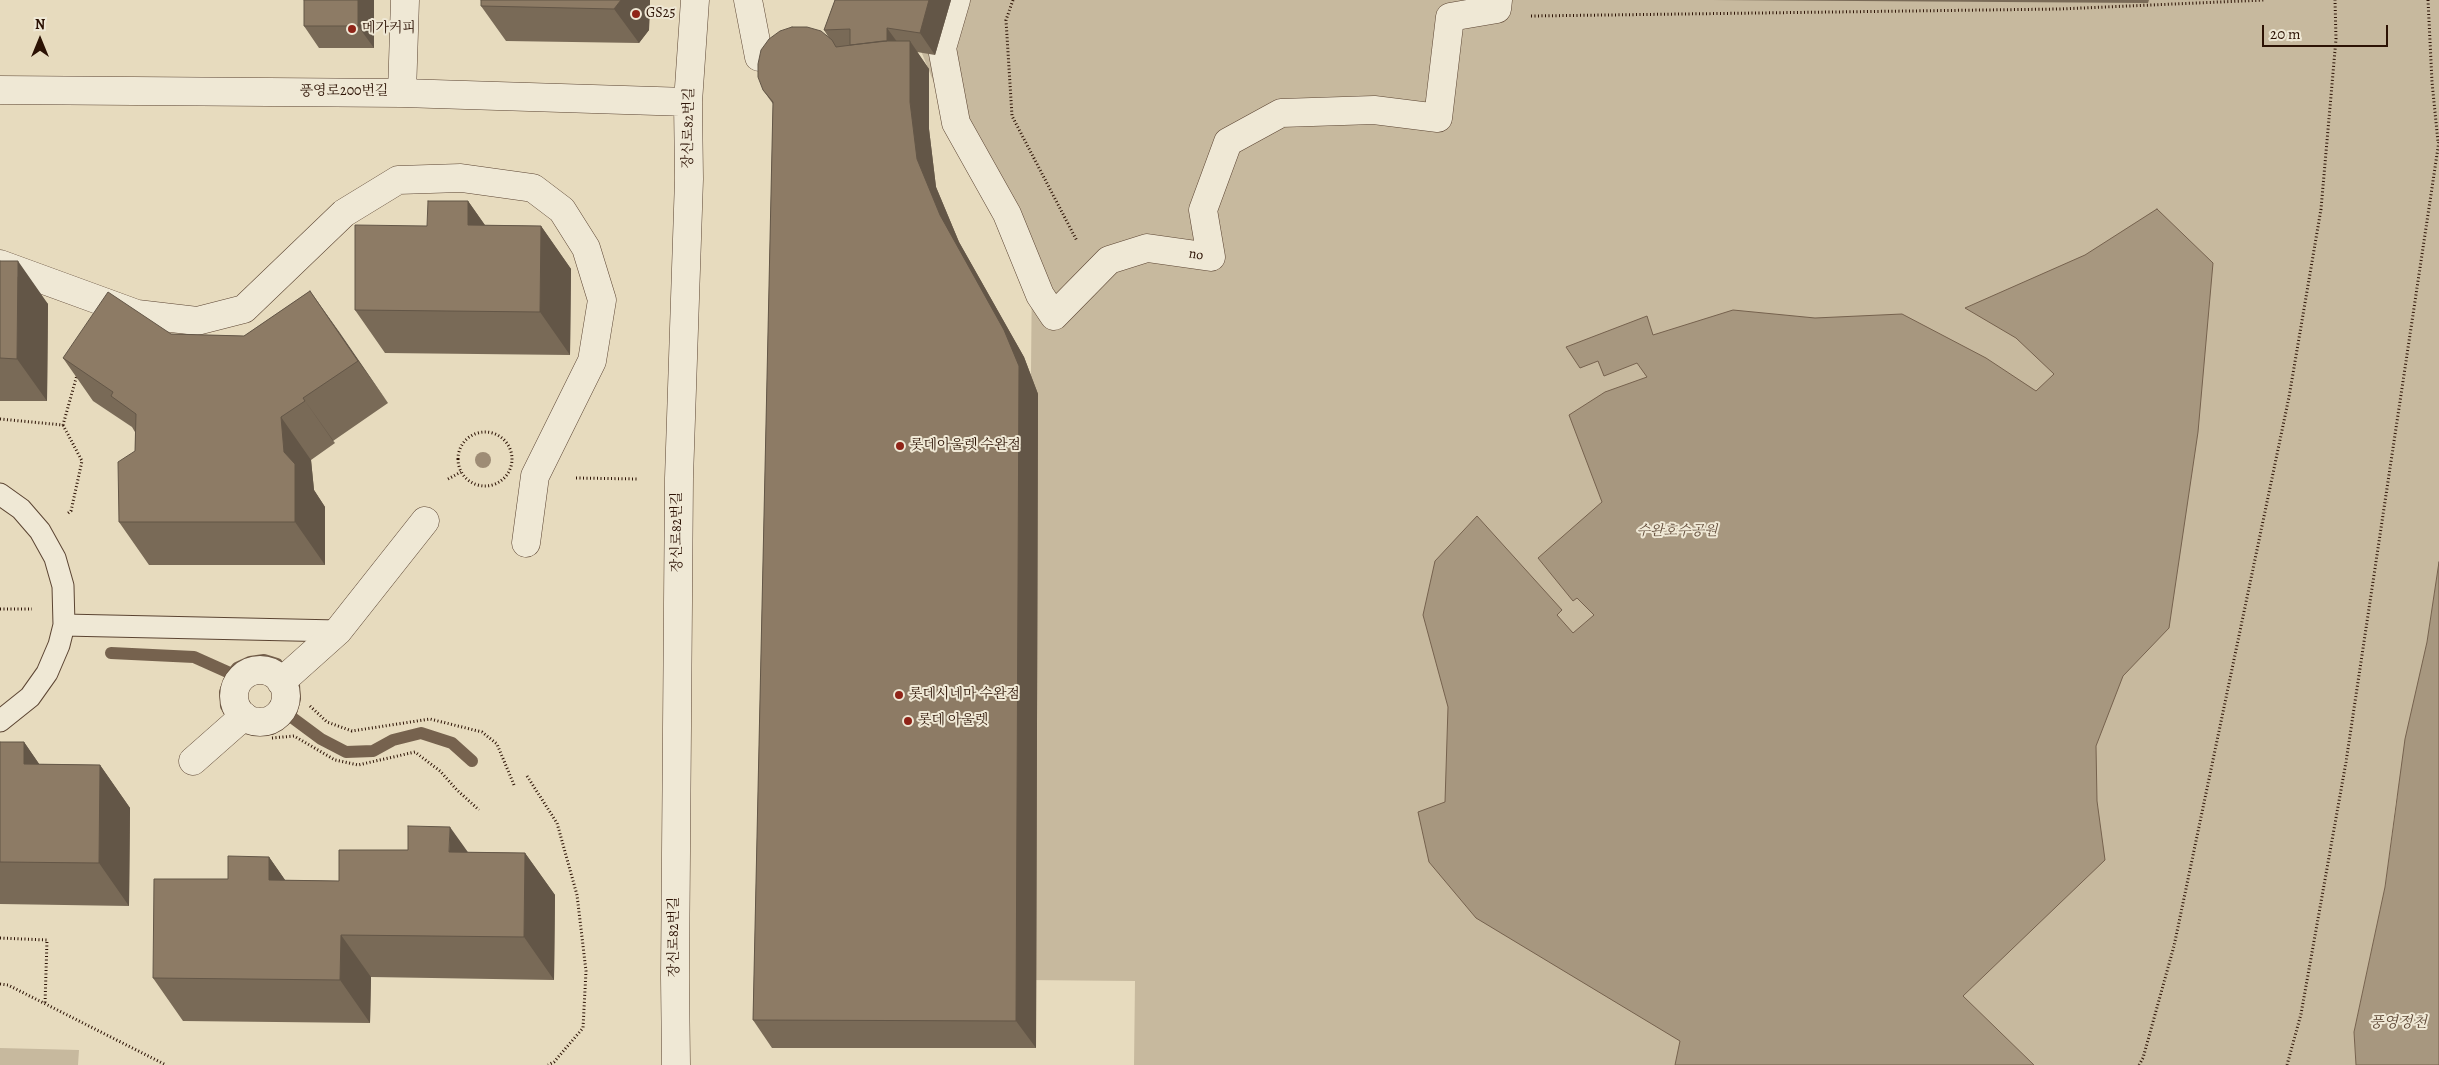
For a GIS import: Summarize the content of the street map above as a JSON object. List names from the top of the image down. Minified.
{"streets":{"street":["풍영로200번길","장신로82번길","no"]},"crossings":[["풍영로200번길","장신로82번길"]],"water":["풍영정천"],"parks":["수완호수공원"],"places":["GS25","메가커피","롯데아울렛 수완점","롯데시네마 수완점","롯데 아울렛"],"scale_bar":"20 m","north":"top"}
